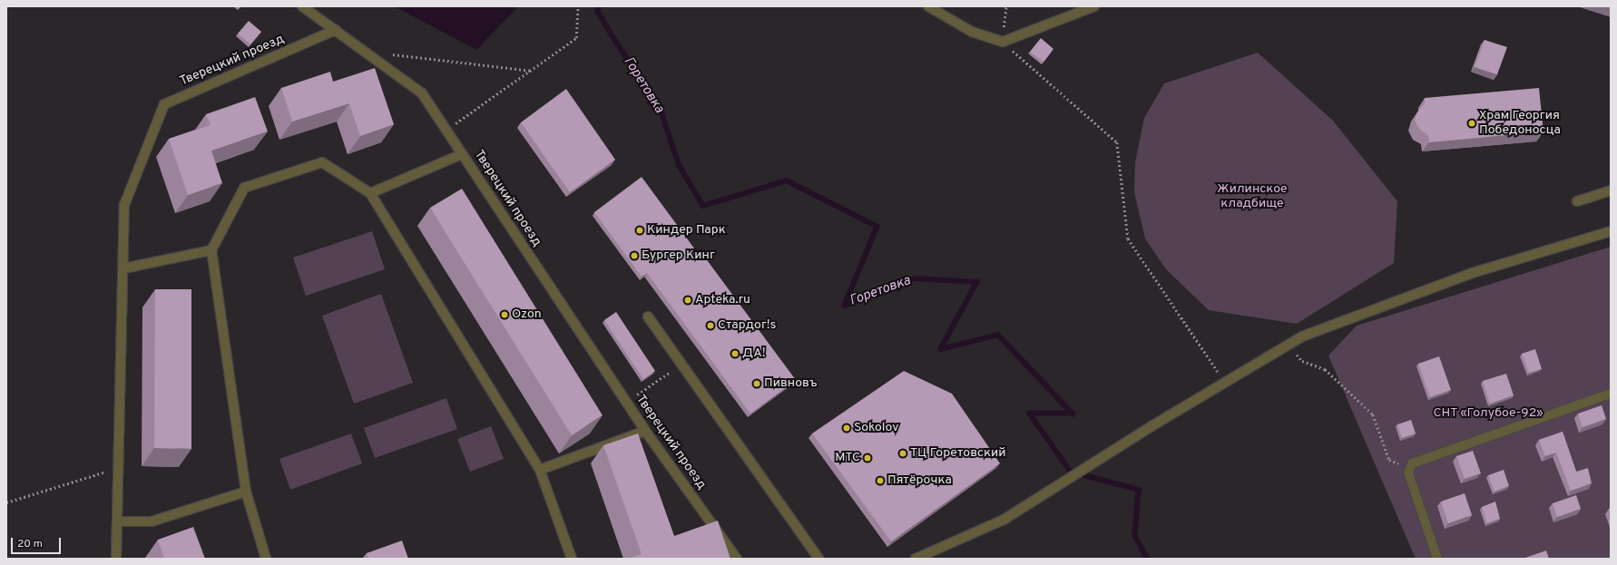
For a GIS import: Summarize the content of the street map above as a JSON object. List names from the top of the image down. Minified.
{"streets":{"lane":["Тверецкий проезд"]},"water":["Горетовка"],"parks":["Жилинское кладбище","СНТ «Голубое-92»"],"places":["Храм Георгия Победоносца","Киндер Парк","Бургер Кинг","Apteka.ru","Ozon","Стардог!s","ДА!","Пивновъ","Sokolov","ТЦ Горетовский","МТС","Пятёрочка"],"scale_bar":"20 m"}
